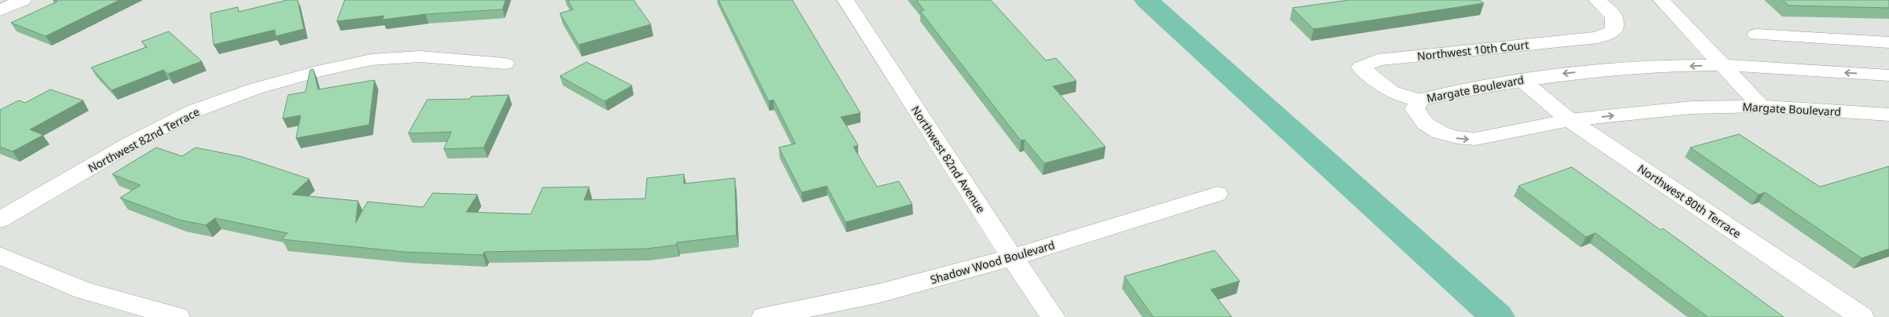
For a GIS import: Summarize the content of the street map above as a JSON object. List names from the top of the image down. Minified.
{"streets":{"street":["Northwest 10th Court","Margate Boulevard","Northwest 82nd Terrace","Northwest 82nd Avenue","Northwest 80th Terrace","Shadow Wood Boulevard"]},"crossings":[["Northwest 10th Court","Margate Boulevard"],["Margate Boulevard","Northwest 80th Terrace"],["Northwest 82nd Avenue","Shadow Wood Boulevard"]]}
